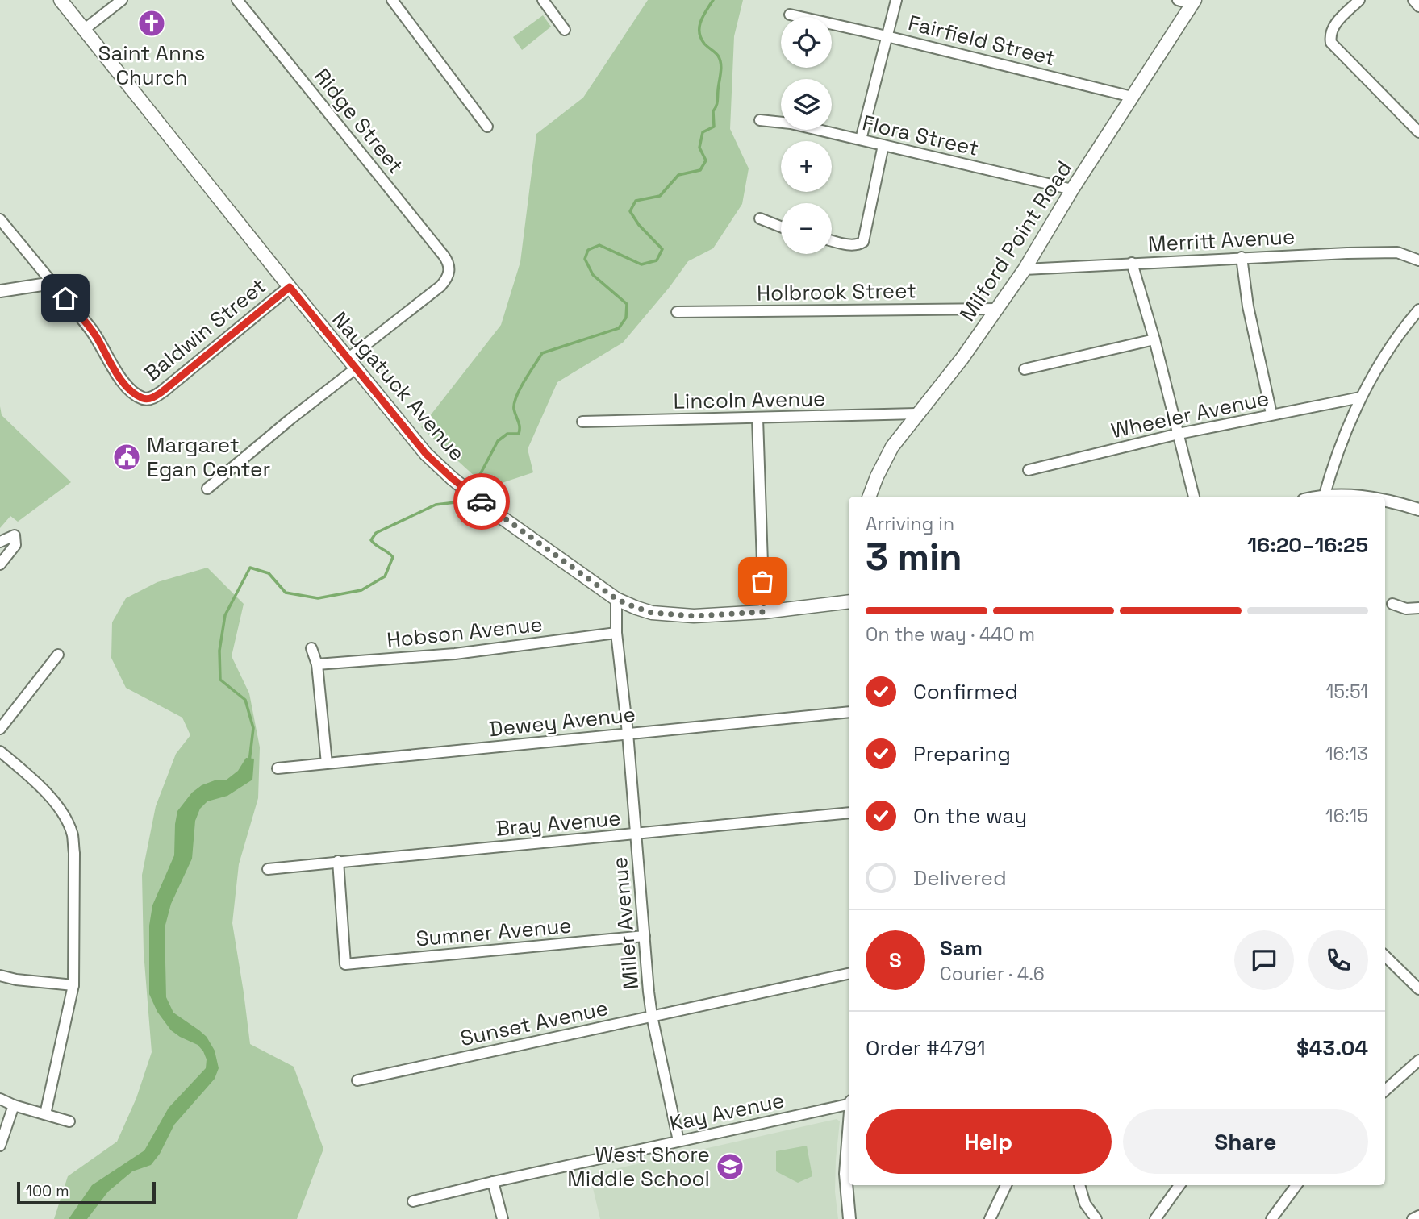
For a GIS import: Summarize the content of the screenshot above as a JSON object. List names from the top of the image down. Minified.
{"streets":{"main road":["Milford Point Road","Naugatuck Avenue"],"street":["Fairfield Street","Ridge Street","Flora Street","Merritt Avenue","Holbrook Street","Baldwin Street","Lincoln Avenue","Wheeler Avenue","Hobson Avenue","Dewey Avenue","Bray Avenue","Miller Avenue","Sumner Avenue","Sunset Avenue","Kay Avenue"]},"crossings":[["Fairfield Street","Milford Point Road"],["Ridge Street","Naugatuck Avenue"],["Flora Street","Milford Point Road"],["Merritt Avenue","Milford Point Road"],["Milford Point Road","Holbrook Street"],["Milford Point Road","Lincoln Avenue"],["Baldwin Street","Naugatuck Avenue"],["Naugatuck Avenue","Miller Avenue"],["Hobson Avenue","Miller Avenue"],["Dewey Avenue","Miller Avenue"],["Bray Avenue","Miller Avenue"],["Bray Avenue","Sumner Avenue"],["Miller Avenue","Sumner Avenue"],["Miller Avenue","Sunset Avenue"],["Miller Avenue","Kay Avenue"]],"places":{"church":["Saint Anns Church"],"public building":["Margaret Egan Center"],"school or university":["West Shore Middle School"]},"scale_bar":"100 m","page":{"map_buttons":["+","−"],"heading":["3 min","Arriving in","16:20–16:25"],"panel":["Sam","Courier · 4.6","Order #4791","$43.04"],"bar":"On the way · 440 m","list":[["Confirmed","15:51"],["Preparing","16:13"],["On the way","16:15"],"Delivered"],"round":"S","buttons":["Help","Share"],"scale":"100 m"}}
